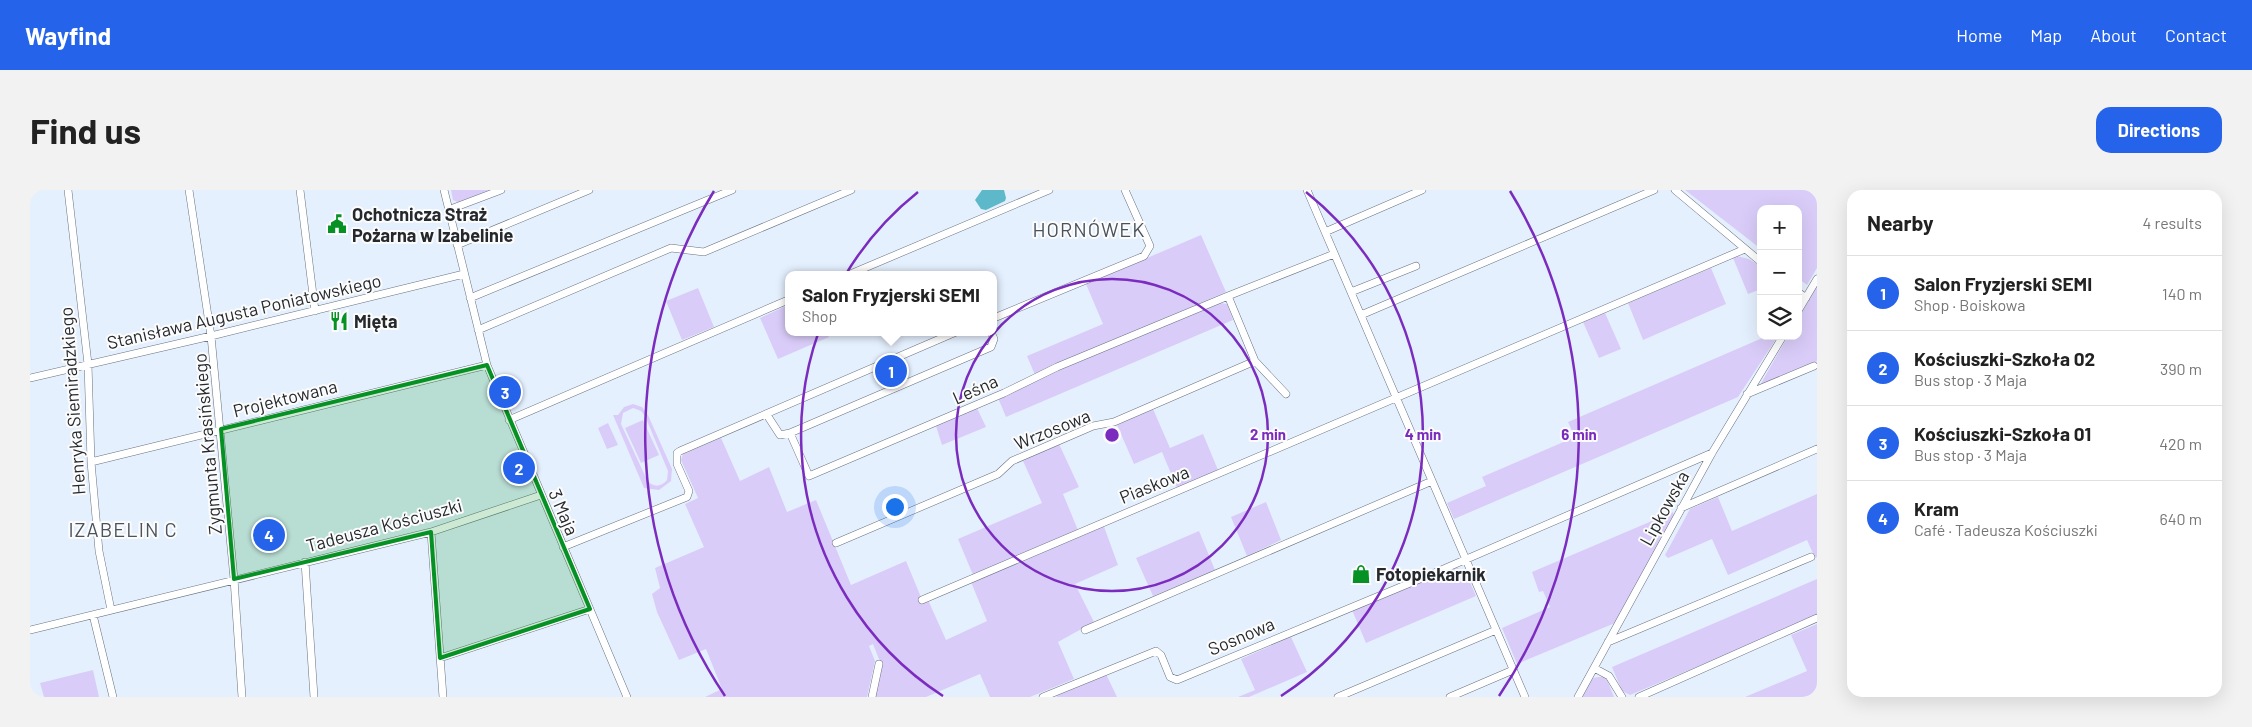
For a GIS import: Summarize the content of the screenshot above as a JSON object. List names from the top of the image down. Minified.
{"streets":{"street":["Stanisława Augusta Poniatowskiego","Leśna","Projektowana","Henryka Siemiradzkiego","Wrzosowa","Zygmunta Krasińskiego","Piaskowa","Lipkowska","3 Maja","Tadeusza Kościuszki","Sosnowa"]},"crossings":[["Stanisława Augusta Poniatowskiego","Henryka Siemiradzkiego"],["Stanisława Augusta Poniatowskiego","Zygmunta Krasińskiego"],["Stanisława Augusta Poniatowskiego","3 Maja"],["Projektowana","Henryka Siemiradzkiego"],["Projektowana","Zygmunta Krasińskiego"],["Projektowana","3 Maja"],["Henryka Siemiradzkiego","Tadeusza Kościuszki"],["Zygmunta Krasińskiego","Tadeusza Kościuszki"],["3 Maja","Tadeusza Kościuszki"]],"districts":["HORNÓWEK","IZABELIN C"],"places":{"public building":["Ochotnicza Straż Pożarna w Izabelinie"],"restaurant":["Mięta"],"shop":["Fotopiekarnik"]},"page":{"header":"Wayfind","nav":["Home","Map","About","Contact"],"buttons":"Directions","title":"Find us","heading":["Nearby","4 results"],"map_buttons":["+","−"],"list":[{"mark":"1","name":"Salon Fryzjerski SEMI","note":"Shop · Boiskowa","value":"140 m"},{"mark":"2","name":"Kościuszki-Szkoła 02","note":"Bus stop · 3 Maja","value":"390 m"},{"mark":"3","name":"Kościuszki-Szkoła 01","note":"Bus stop · 3 Maja","value":"420 m"},{"mark":"4","name":"Kram","note":"Café · Tadeusza Kościuszki","value":"640 m"}],"popup":["Salon Fryzjerski SEMI","Shop"],"pins":["1","3","2","4"]},"rings":["2 min","4 min","6 min"]}
